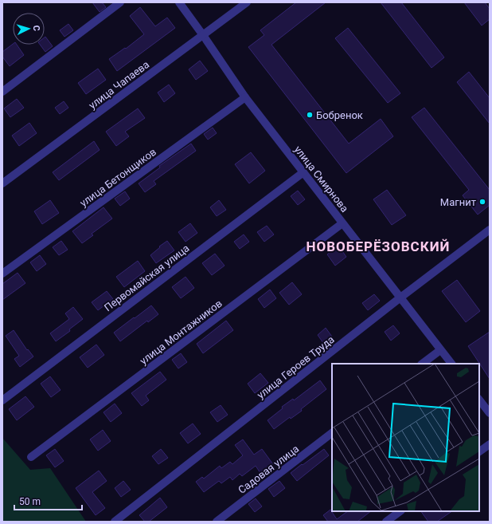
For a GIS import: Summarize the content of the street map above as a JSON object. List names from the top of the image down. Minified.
{"streets":{"street":["улица Чапаева","улица Бетонщиков","улица Смирнова","Первомайская улица","улица Монтажников","улица Героев Труда","Садовая улица"]},"crossings":[["улица Чапаева","улица Смирнова"],["улица Бетонщиков","улица Смирнова"],["улица Смирнова","Первомайская улица"],["улица Смирнова","улица Монтажников"],["улица Смирнова","улица Героев Труда"]],"districts":["НОВОБЕРЁЗОВСКИЙ"],"places":["Бобренок","Магнит"],"scale_bar":"50 m","north":"right"}
